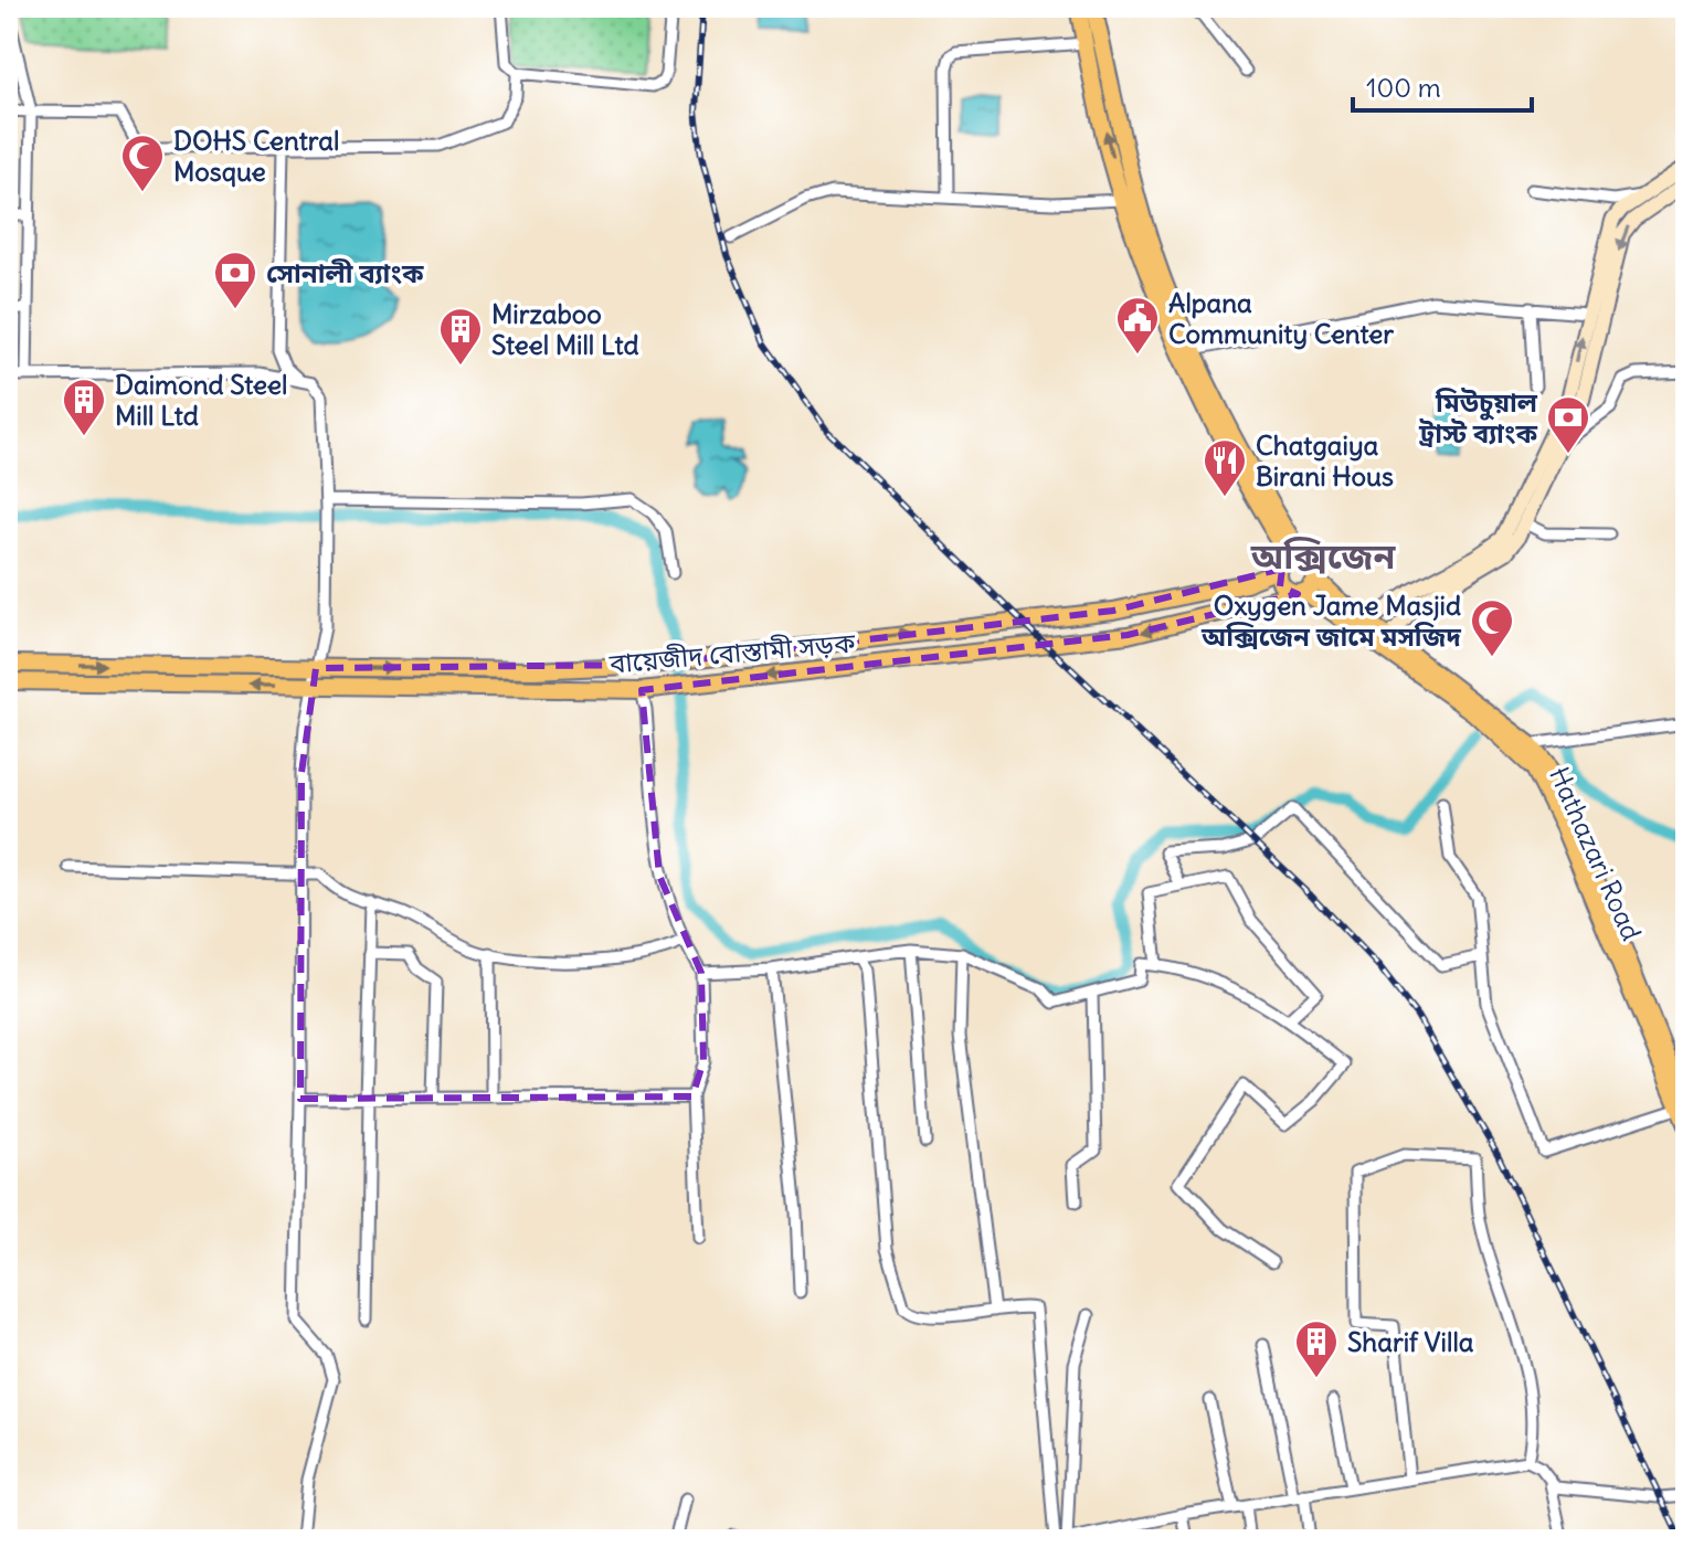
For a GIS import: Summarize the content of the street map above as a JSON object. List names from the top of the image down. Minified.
{"streets":{"main road":["বায়েজীদ বোস্তামী সড়ক","Hathazari Road"]},"crossings":[["বায়েজীদ বোস্তামী সড়ক","Hathazari Road"]],"districts":["অক্সিজেন"],"places":{"mosque":["DOHS Central Mosque","Oxygen Jame Masjid অক্সিজেন জামে মসজিদ"],"bank":["সোনালী ব্যাংক","মিউচুয়াল ট্রাস্ট ব্যাংক"],"public building":["Alpana Community Center"],"building":["Mirzaboo Steel Mill Ltd","Daimond Steel Mill Ltd","Sharif Villa"],"restaurant":["Chatgaiya Birani Hous"]},"scale_bar":"100 m"}
